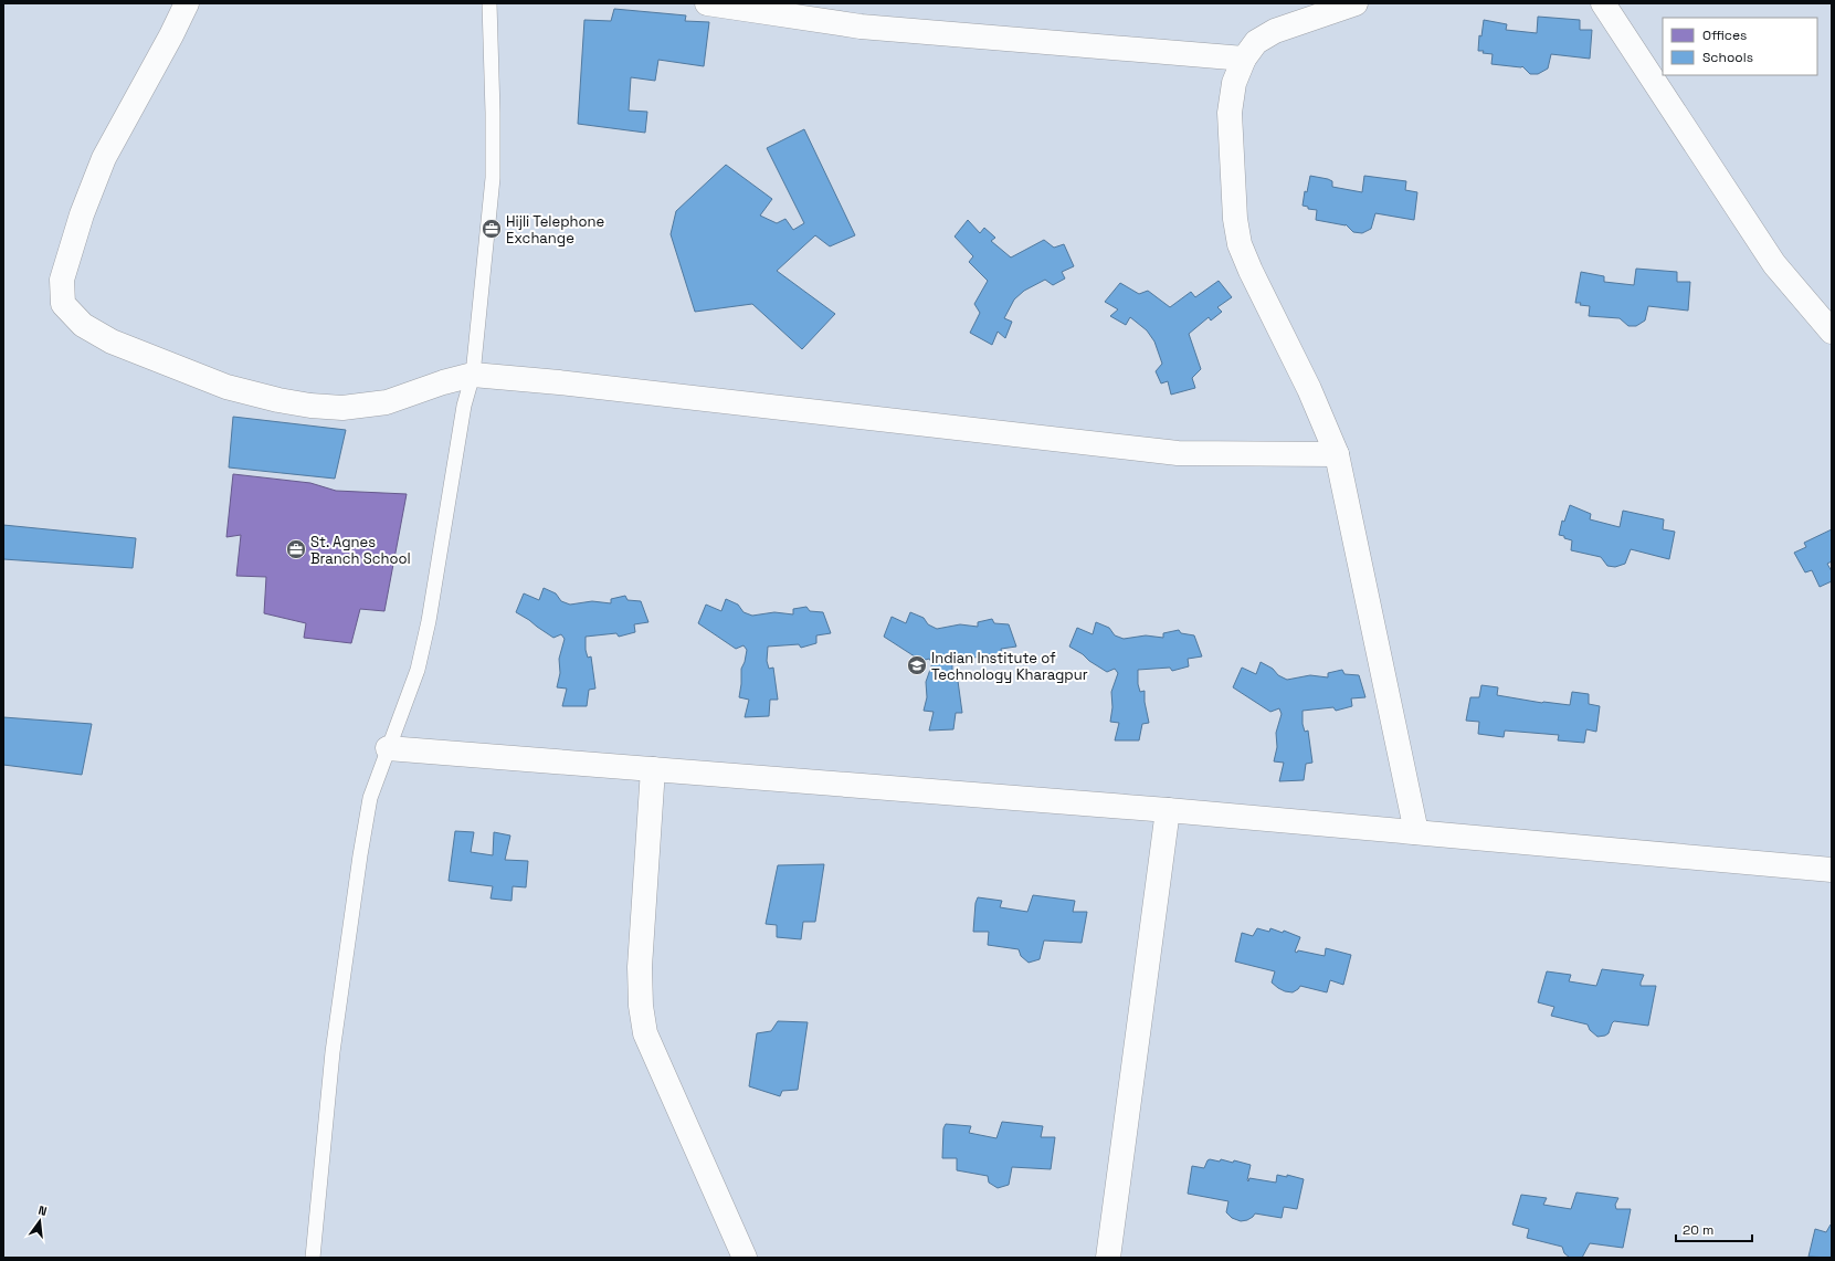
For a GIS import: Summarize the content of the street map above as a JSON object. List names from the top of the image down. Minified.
{"places":{"office":["Hijli Telephone Exchange","St. Agnes Branch School"],"school or university":["Indian Institute of Technology Kharagpur"]},"legend":["Offices","Schools"],"scale_bar":"20 m","north":"top"}
